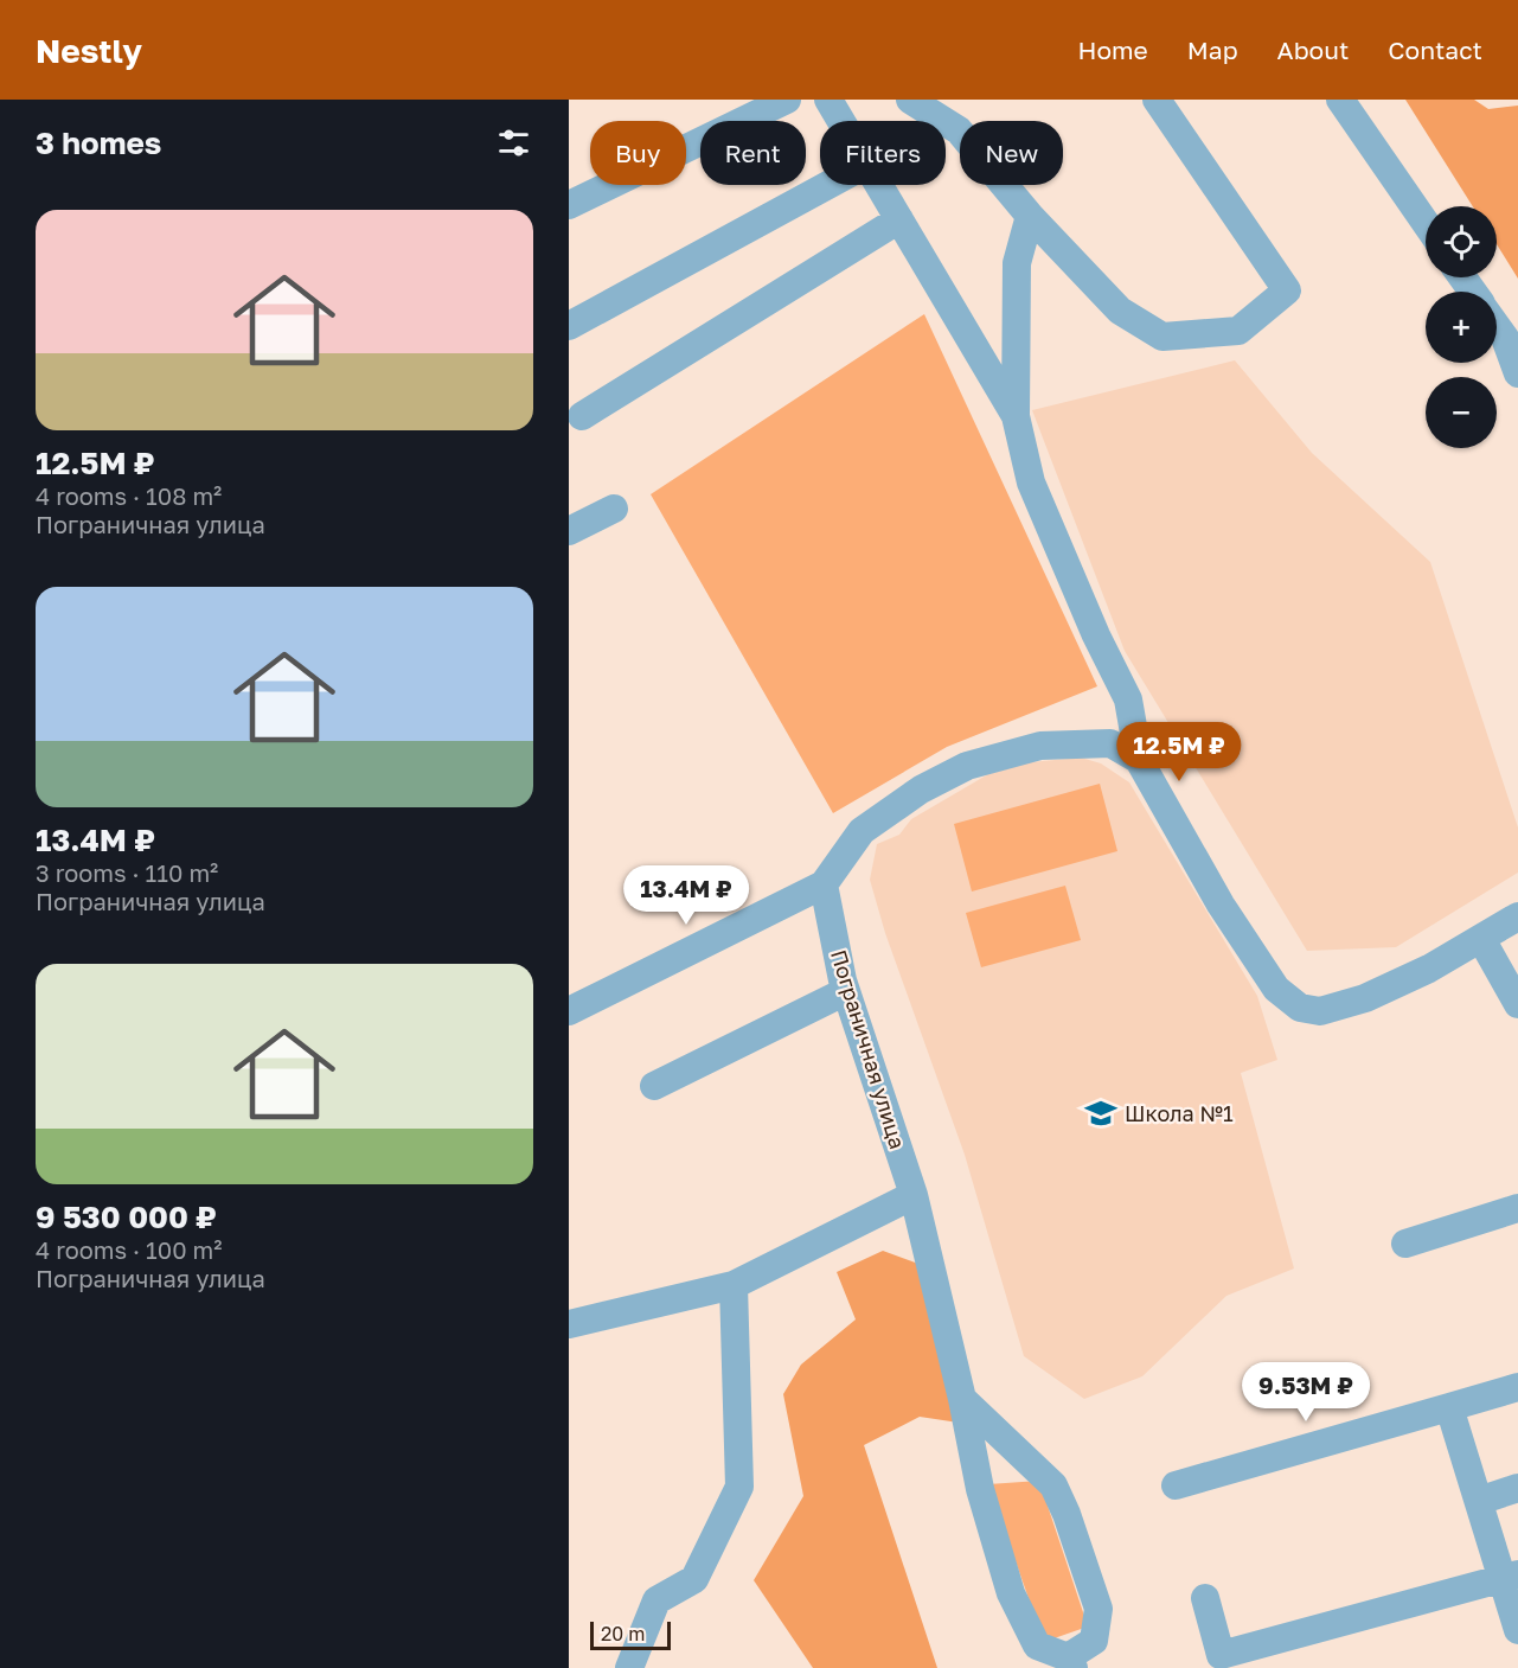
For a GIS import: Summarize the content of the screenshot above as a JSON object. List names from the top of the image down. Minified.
{"streets":{"street":["Пограничная улица"]},"places":{"school or university":["Школа №1"]},"scale_bar":"20 m","page":{"header":"Nestly","nav":["Home","Map","About","Contact"],"heading":"3 homes","chip":["Buy","Rent","Filters","New"],"list":[{"name":"12.5M ₽","note":"4 rooms · 108 m² · Пограничная улица"},{"name":"13.4M ₽","note":"3 rooms · 110 m² · Пограничная улица"},{"name":"9 530 000 ₽","note":"4 rooms · 100 m² · Пограничная улица"}],"map_buttons":["+","−"],"price":["12.5M ₽","13.4M ₽","9.53M ₽"],"scale":"20 m"}}
